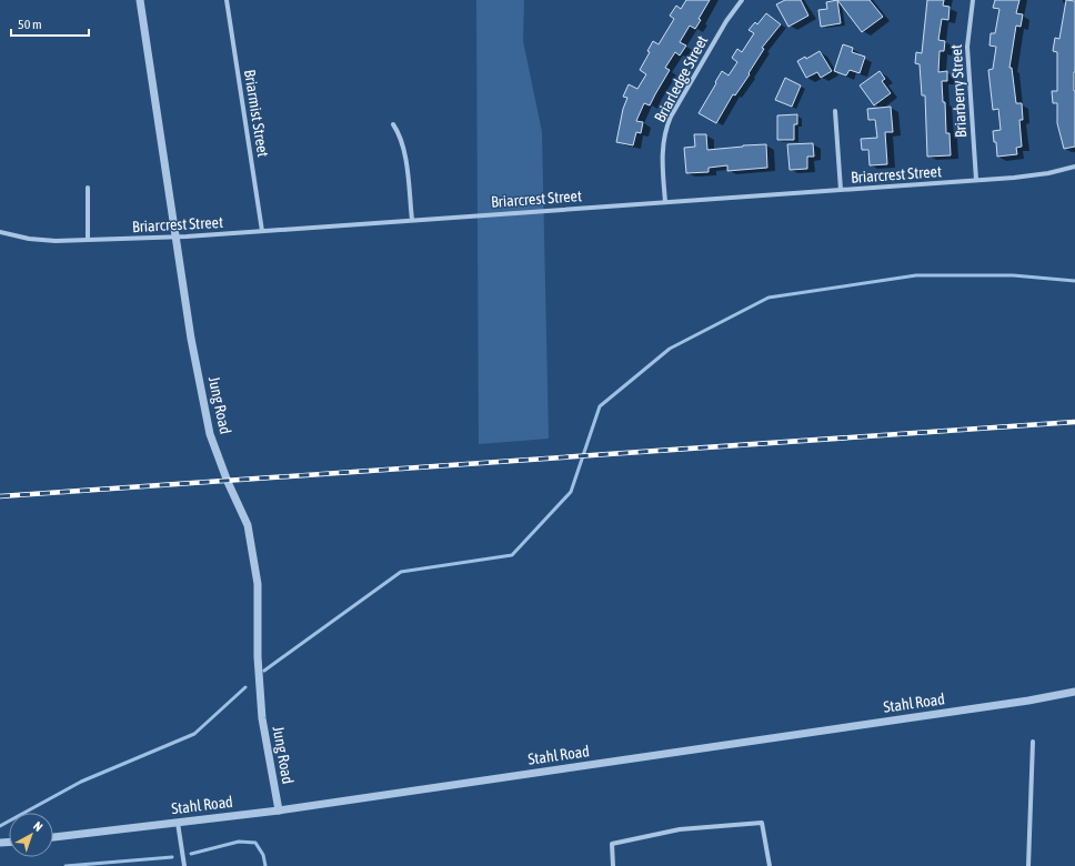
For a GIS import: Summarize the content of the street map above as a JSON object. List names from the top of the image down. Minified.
{"streets":{"street":["Briarledge Street","Briarberry Street","Briarmist Street","Briarcrest Street","Jung Road","Stahl Road"]},"crossings":[["Briarledge Street","Briarcrest Street"],["Briarberry Street","Briarcrest Street"],["Briarmist Street","Briarcrest Street"],["Briarcrest Street","Jung Road"],["Jung Road","Stahl Road"]],"scale_bar":"50 m","north":"top right"}
